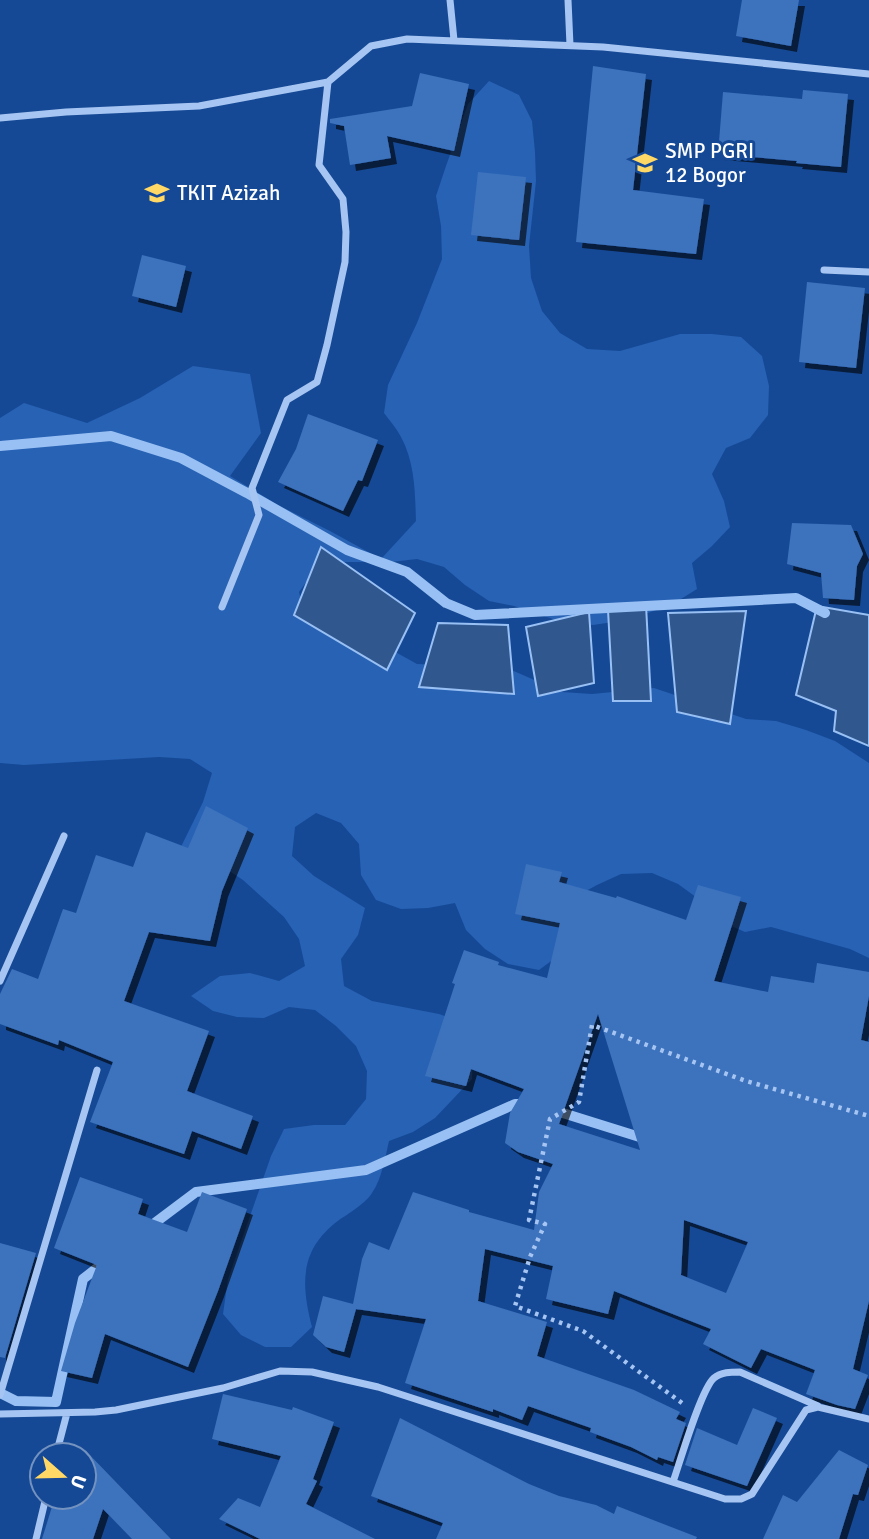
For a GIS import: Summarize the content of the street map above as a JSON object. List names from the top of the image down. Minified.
{"places":{"school or university":["SMP PGRI 12 Bogor","TKIT Azizah"]},"north":"right"}
